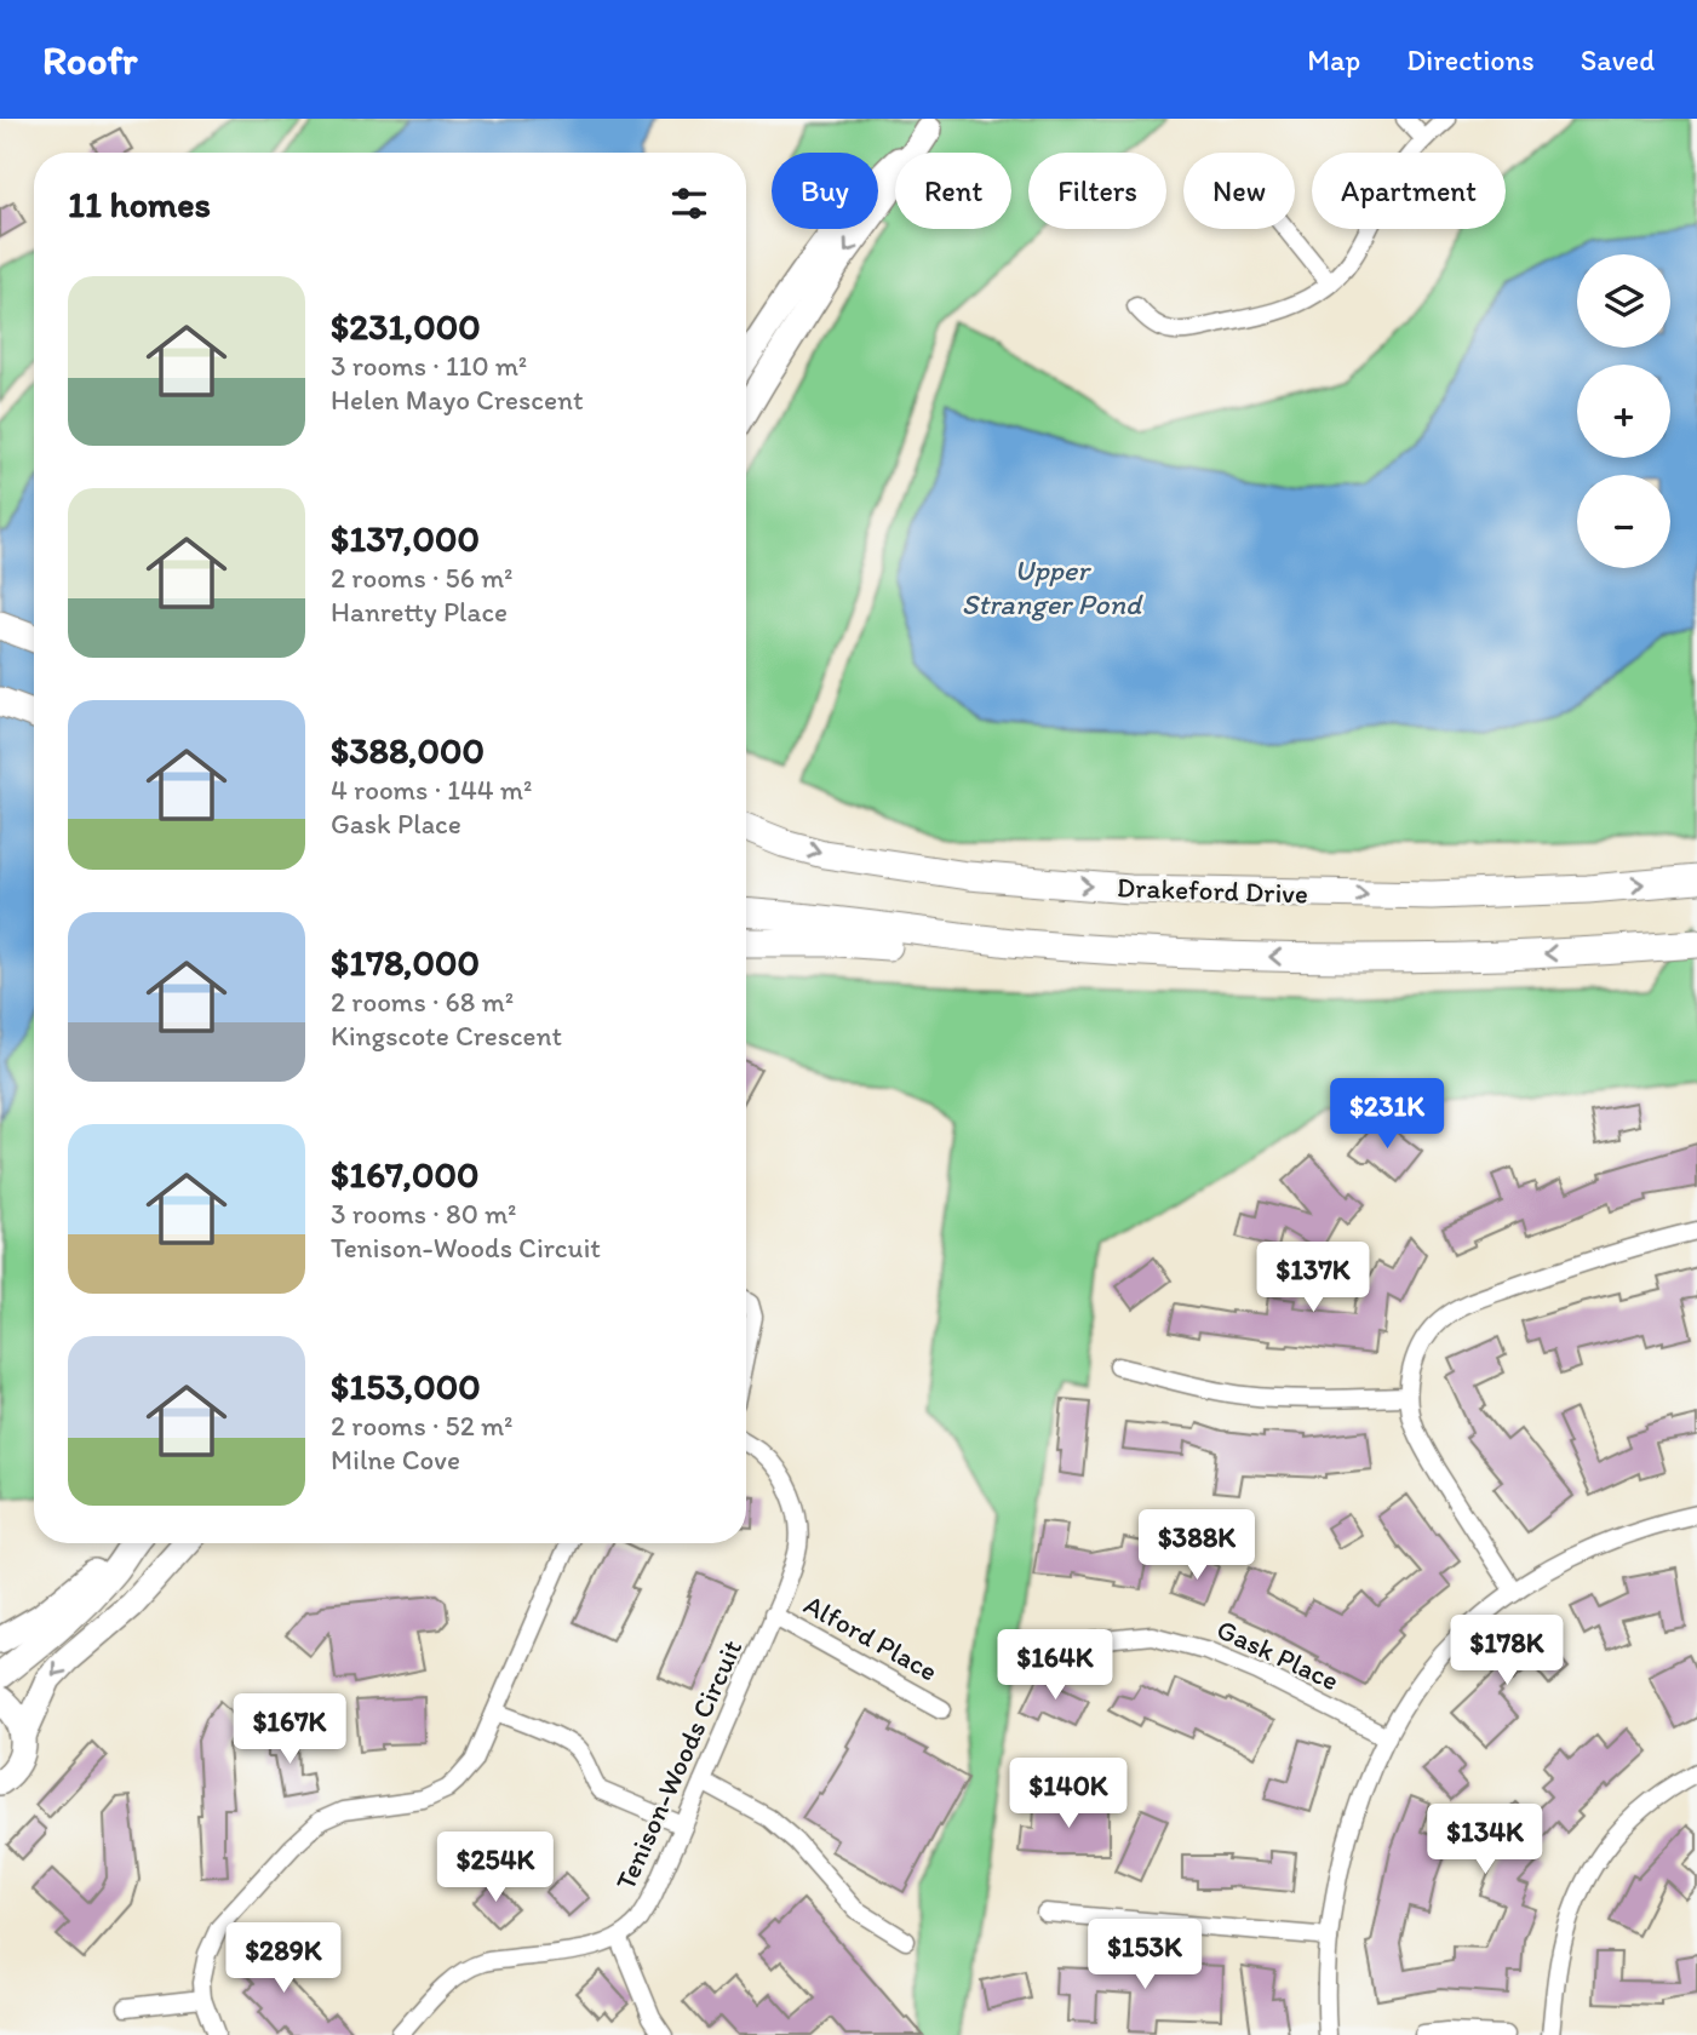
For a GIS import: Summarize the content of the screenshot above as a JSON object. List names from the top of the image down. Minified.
{"streets":{"highway":["Drakeford Drive"],"street":["Alford Place","Gask Place","Tenison-Woods Circuit"]},"crossings":[["Alford Place","Tenison-Woods Circuit"]],"water":["Upper Stranger Pond"],"page":{"header":"Roofr","nav":["Map","Directions","Saved"],"chip":["Buy","Rent","Filters","New","Apartment"],"heading":"11 homes","map_buttons":["+","−"],"list":[{"name":"$231,000","note":"3 rooms · 110 m² · Helen Mayo Crescent"},{"name":"$137,000","note":"2 rooms · 56 m² · Hanretty Place"},{"name":"$388,000","note":"4 rooms · 144 m² · Gask Place"},{"name":"$178,000","note":"2 rooms · 68 m² · Kingscote Crescent"},{"name":"$167,000","note":"3 rooms · 80 m² · Tenison-Woods Circuit"},{"name":"$153,000","note":"2 rooms · 52 m² · Milne Cove"}],"price":["$231K","$137K","$388K","$178K","$164K","$167K","$140K","$134K","$254K","$153K","$289K"]}}
